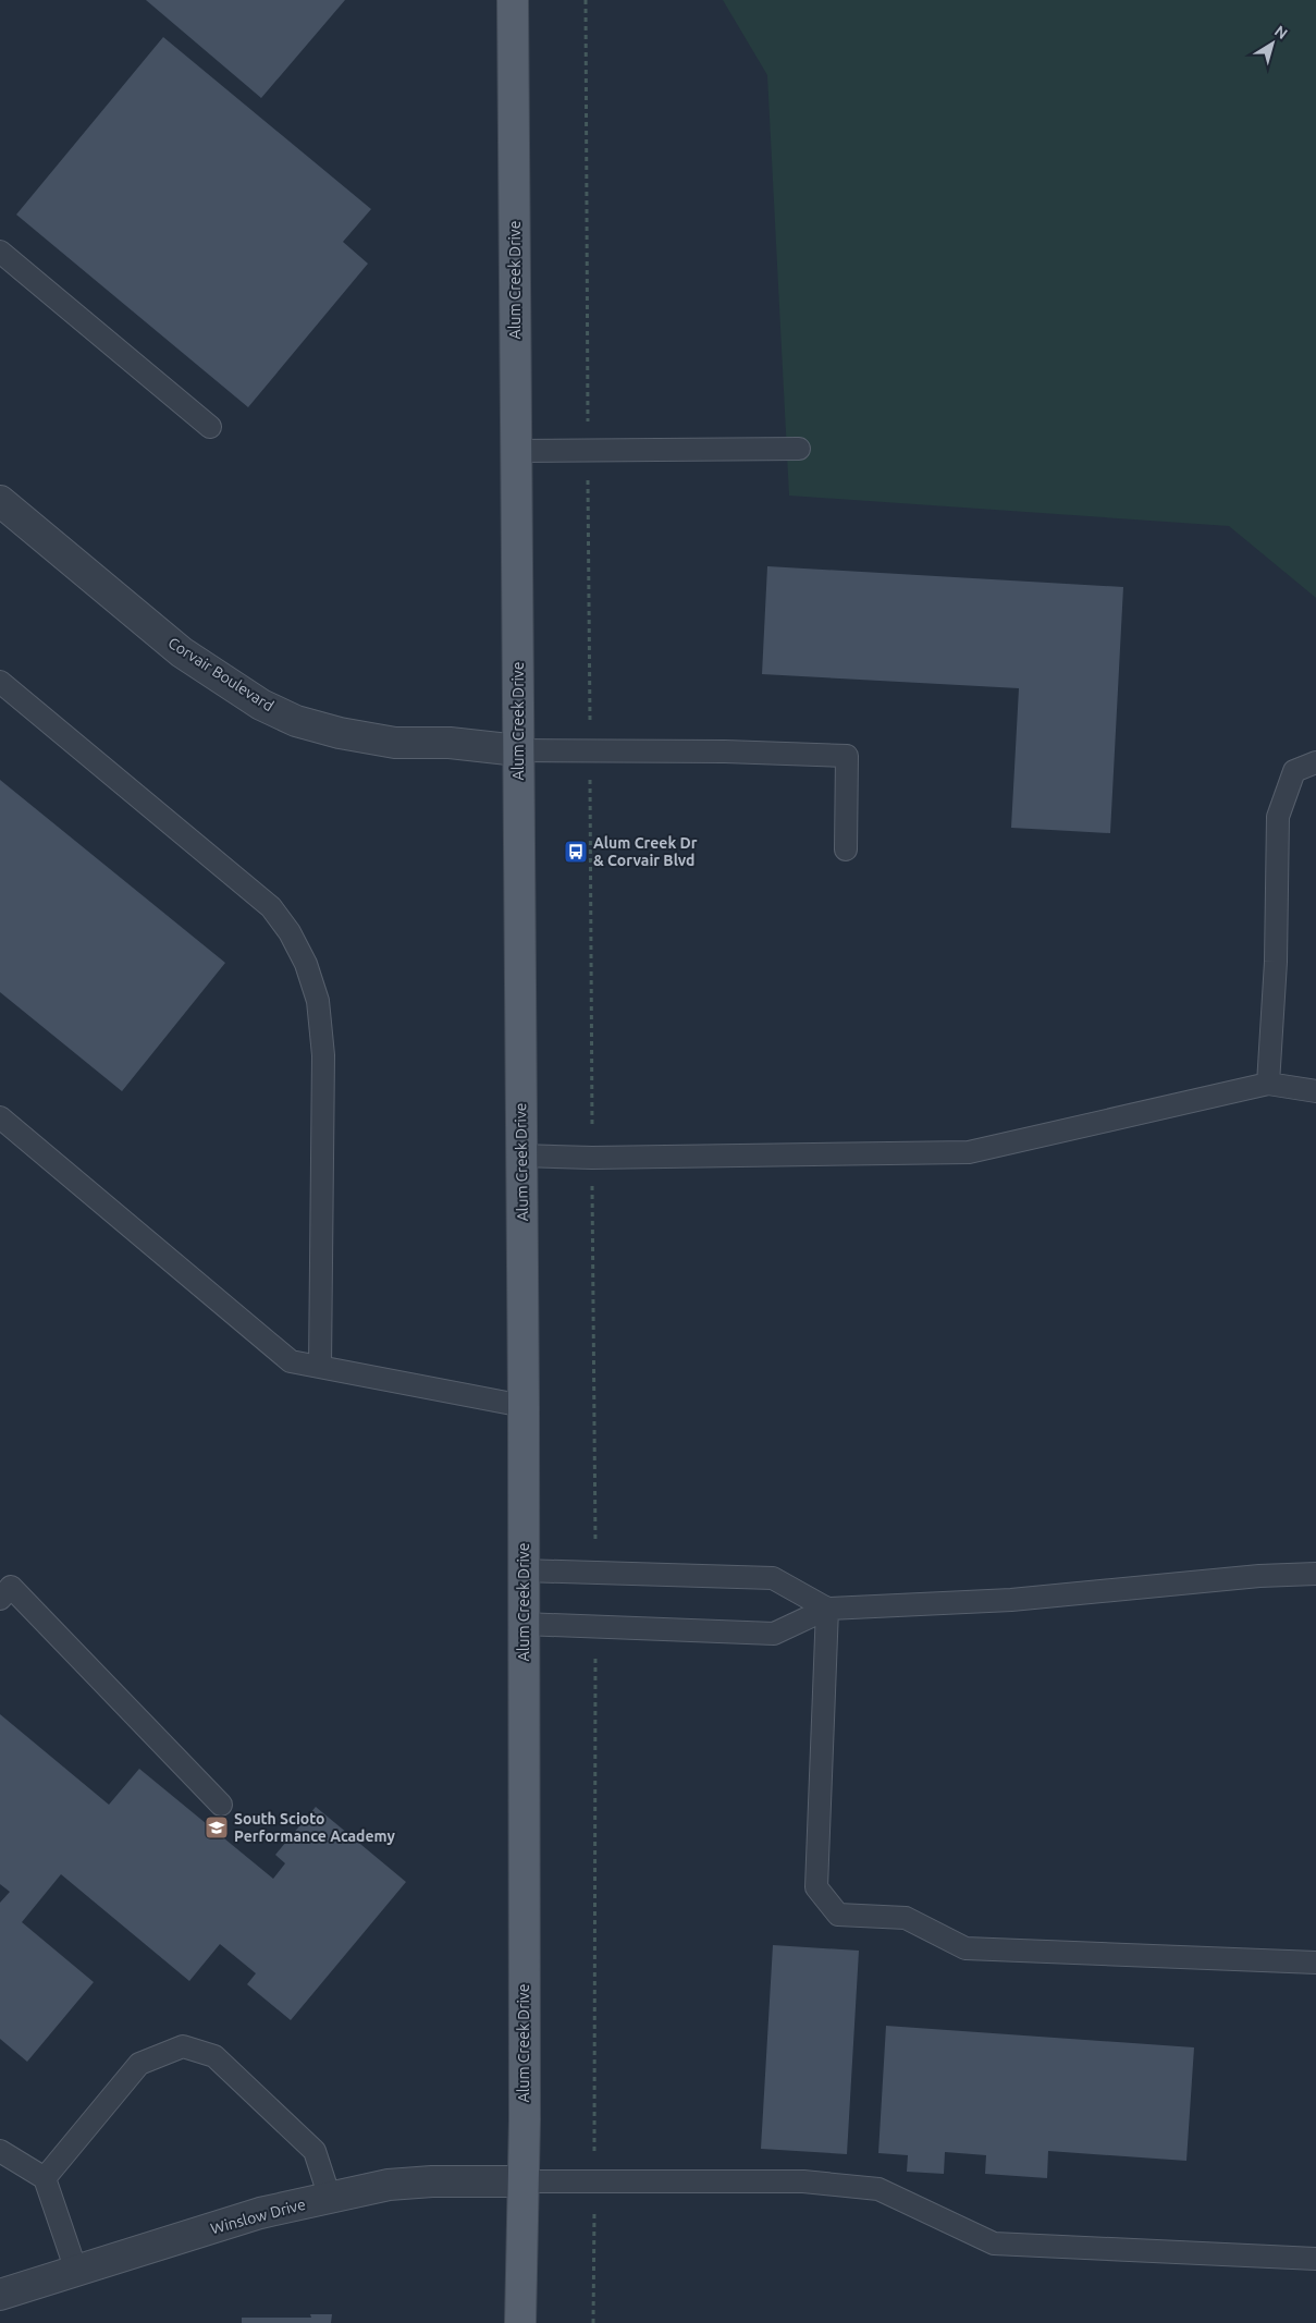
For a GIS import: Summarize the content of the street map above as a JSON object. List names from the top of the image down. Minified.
{"streets":{"main road":["Alum Creek Drive"],"street":["Corvair Boulevard","Winslow Drive"]},"crossings":[["Alum Creek Drive","Corvair Boulevard"],["Alum Creek Drive","Winslow Drive"]],"places":{"bus stop":["Alum Creek Dr & Corvair Blvd"],"school or university":["South Scioto Performance Academy"]},"north":"top right"}
